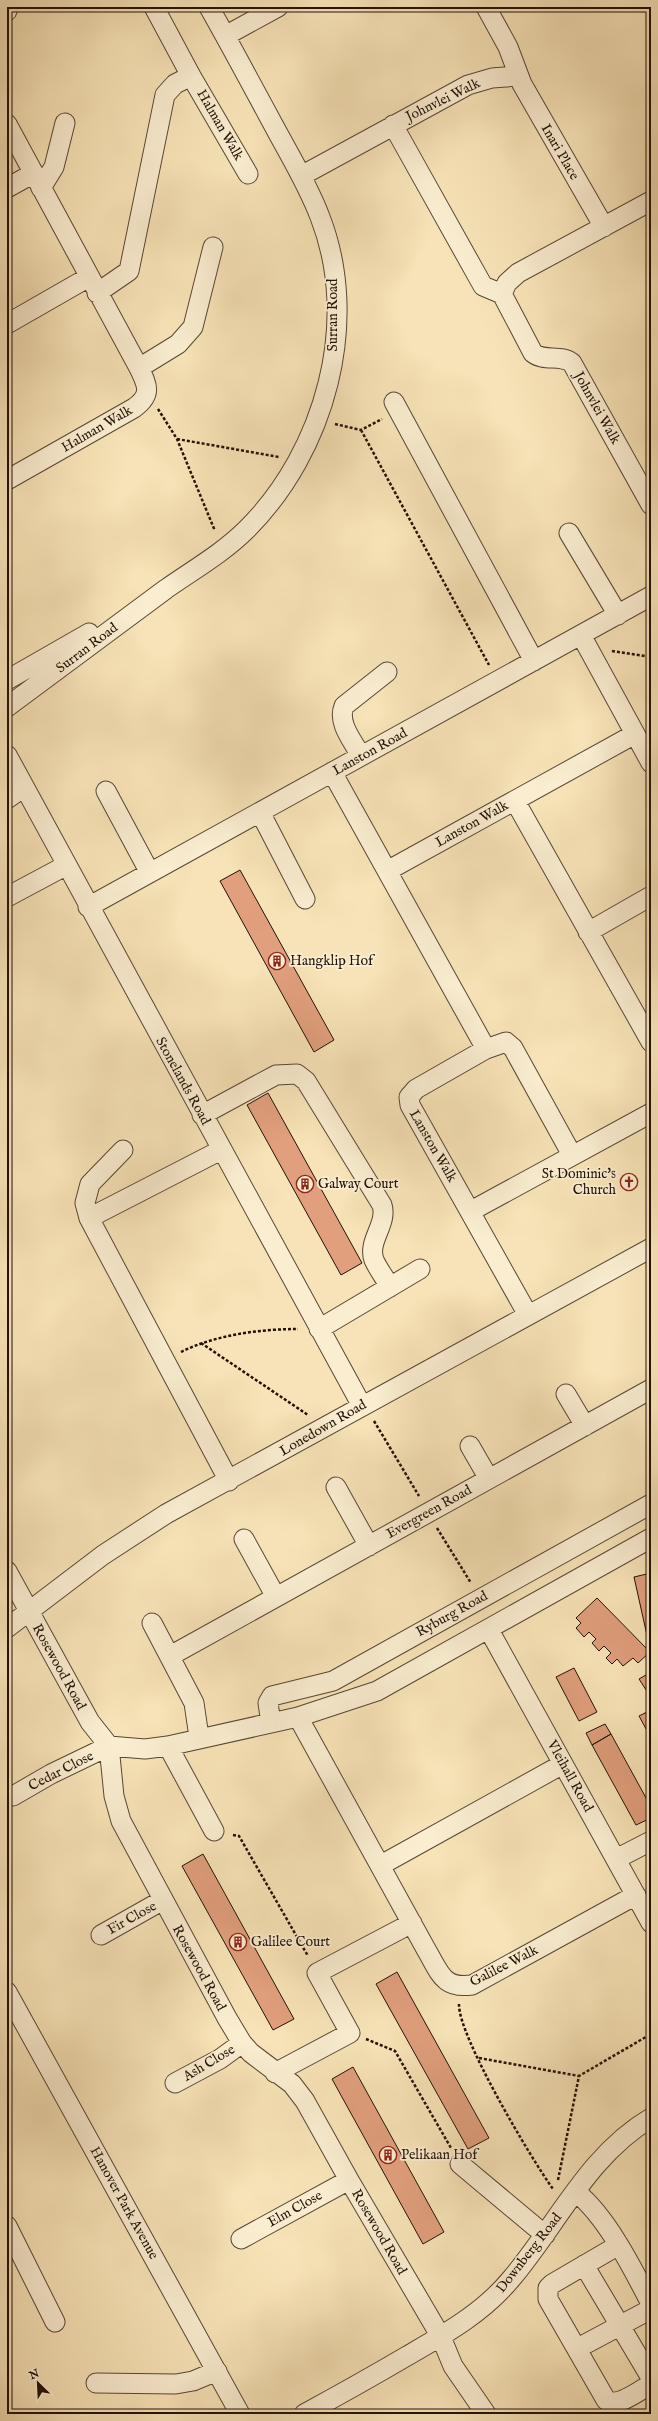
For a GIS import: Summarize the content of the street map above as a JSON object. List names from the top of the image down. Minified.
{"streets":{"street":["Johnvlei Walk","Halman Walk","Inari Place","Surran Road","Lanston Road","Lanston Walk","Stonelands Road","Lonedown Road","Evergreen Road","Ryburg Road","Rosewood Road","Cedar Close","Vleihall Road","Fir Close","Galilee Walk","Ash Close","Hanover Park Avenue","Elm Close","Downberg Road"]},"crossings":[["Johnvlei Walk","Inari Place"],["Johnvlei Walk","Surran Road"],["Lanston Road","Stonelands Road"],["Lanston Walk","Lonedown Road"],["Stonelands Road","Lonedown Road"],["Lonedown Road","Rosewood Road"],["Rosewood Road","Cedar Close"],["Rosewood Road","Fir Close"],["Rosewood Road","Ash Close"],["Rosewood Road","Elm Close"],["Rosewood Road","Downberg Road"],["Vleihall Road","Galilee Walk"]],"places":{"building":["Hangklip Hof","Galway Court","Galilee Court","Pelikaan Hof"],"church":["St Dominic's Church"]},"north":"top left"}
